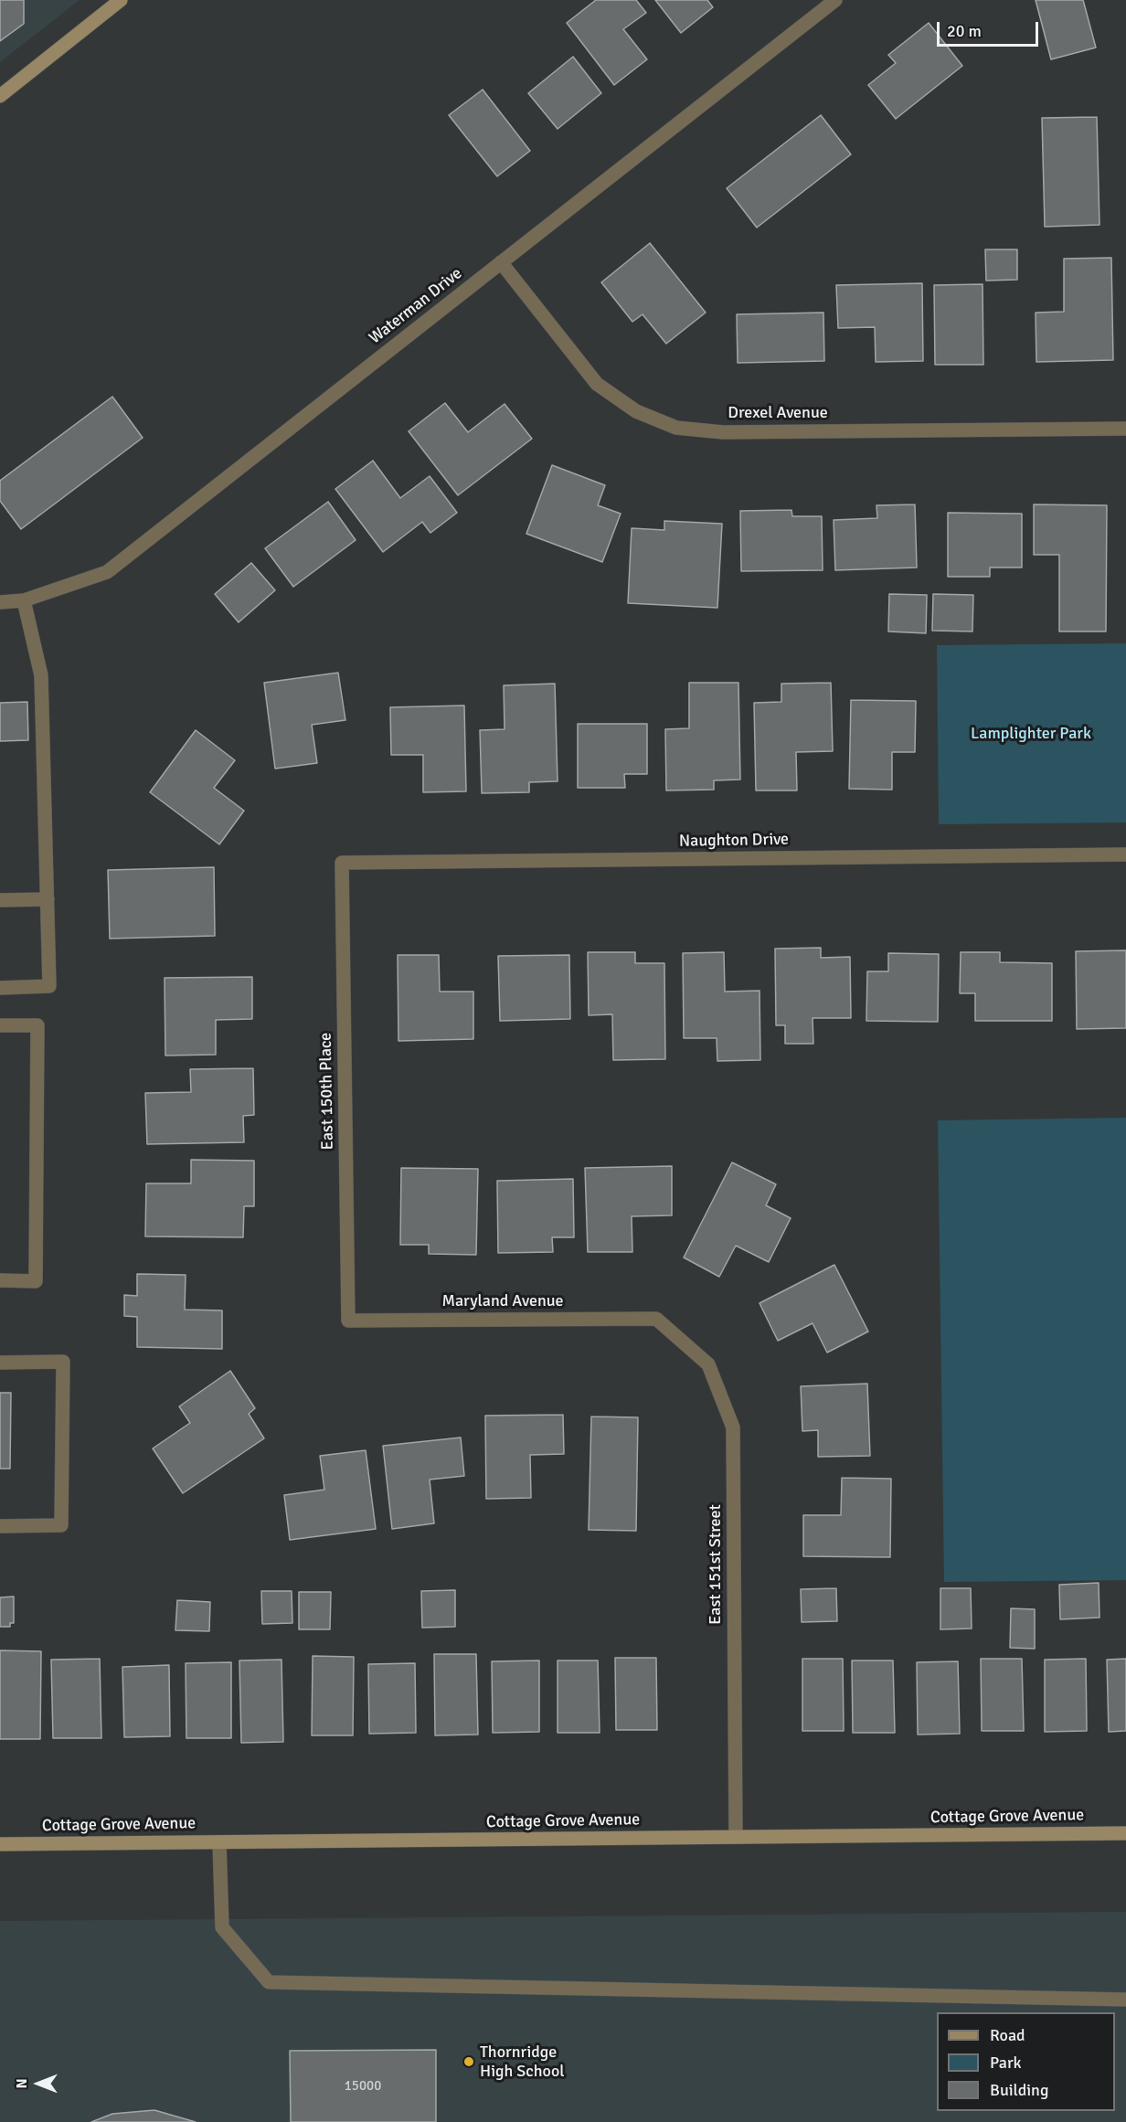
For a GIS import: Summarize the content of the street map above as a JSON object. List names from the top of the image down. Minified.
{"streets":{"main road":["Cottage Grove Avenue"],"street":["Waterman Drive","Drexel Avenue","Naughton Drive","East 150th Place","Maryland Avenue","East 151st Street"]},"crossings":[["Waterman Drive","Drexel Avenue"],["Naughton Drive","East 150th Place"],["East 150th Place","Maryland Avenue"],["Maryland Avenue","East 151st Street"],["East 151st Street","Cottage Grove Avenue"]],"parks":["Lamplighter Park"],"places":["Thornridge High School"],"house_numbers":["15000"],"legend":["Road","Park","Building"],"scale_bar":"20 m","north":"left"}
